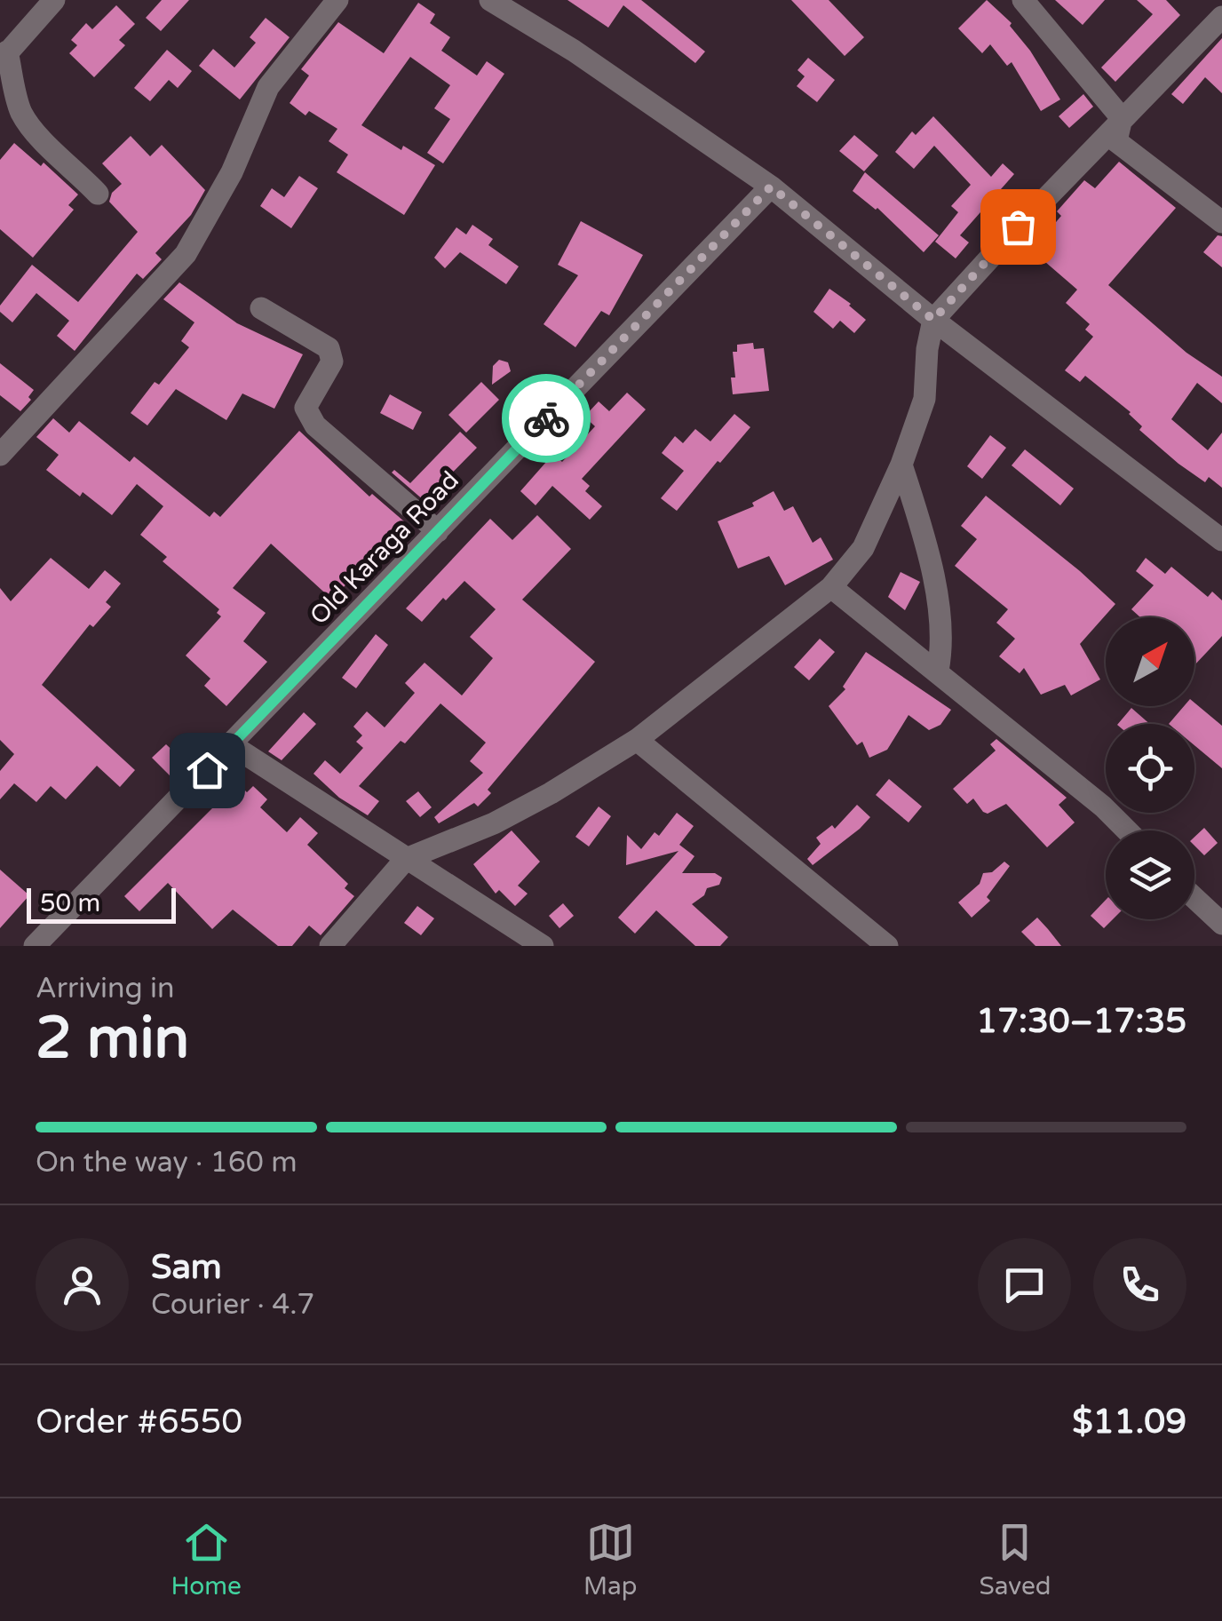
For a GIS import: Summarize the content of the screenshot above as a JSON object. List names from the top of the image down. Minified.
{"streets":{"street":["Old Karaga Road"]},"scale_bar":"50 m","north":"top right","page":{"scale":"50 m","heading":["2 min","Arriving in","17:30–17:35"],"panel":["Sam","Courier · 4.7","Order #6550","$11.09"],"bar":"On the way · 160 m","tabs":["Home","Map","Saved"]}}
